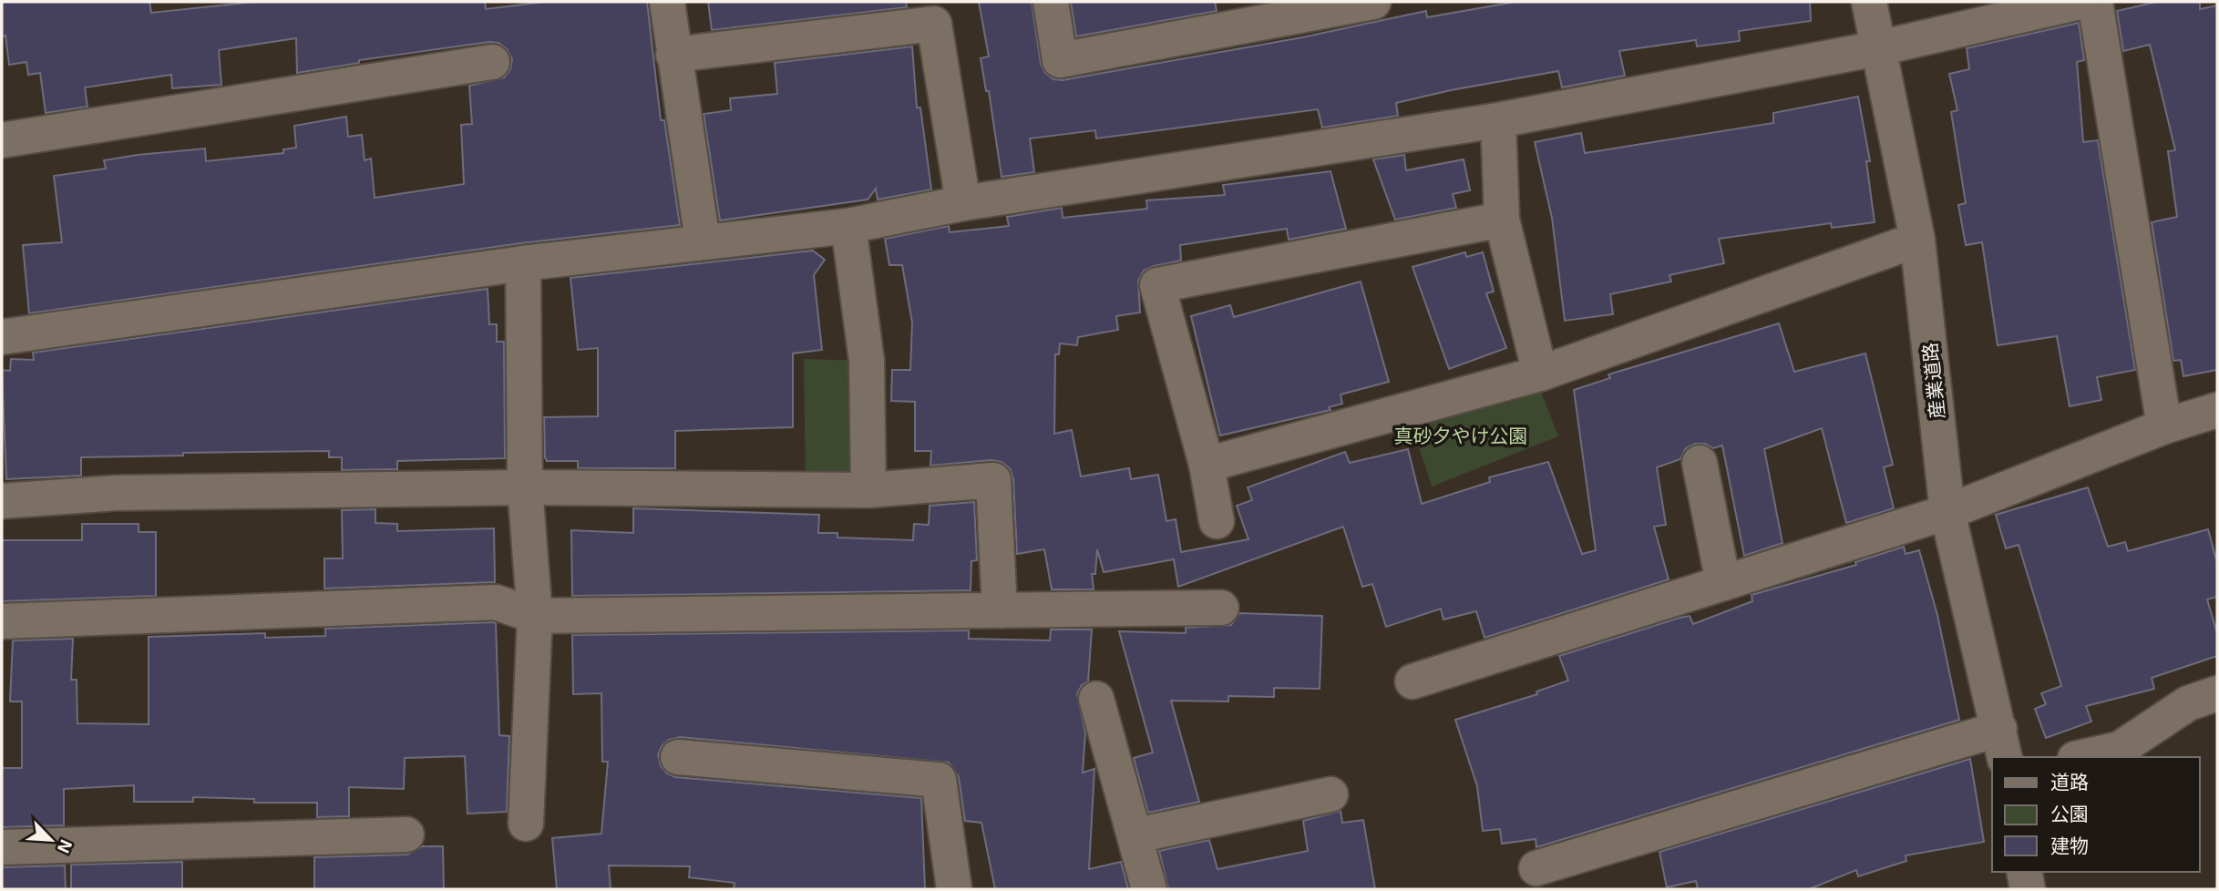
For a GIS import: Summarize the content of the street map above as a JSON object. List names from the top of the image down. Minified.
{"streets":{"street":["産業道路"]},"parks":["真砂夕やけ公園"],"legend":["道路","公園","建物"],"north":"bottom right"}
